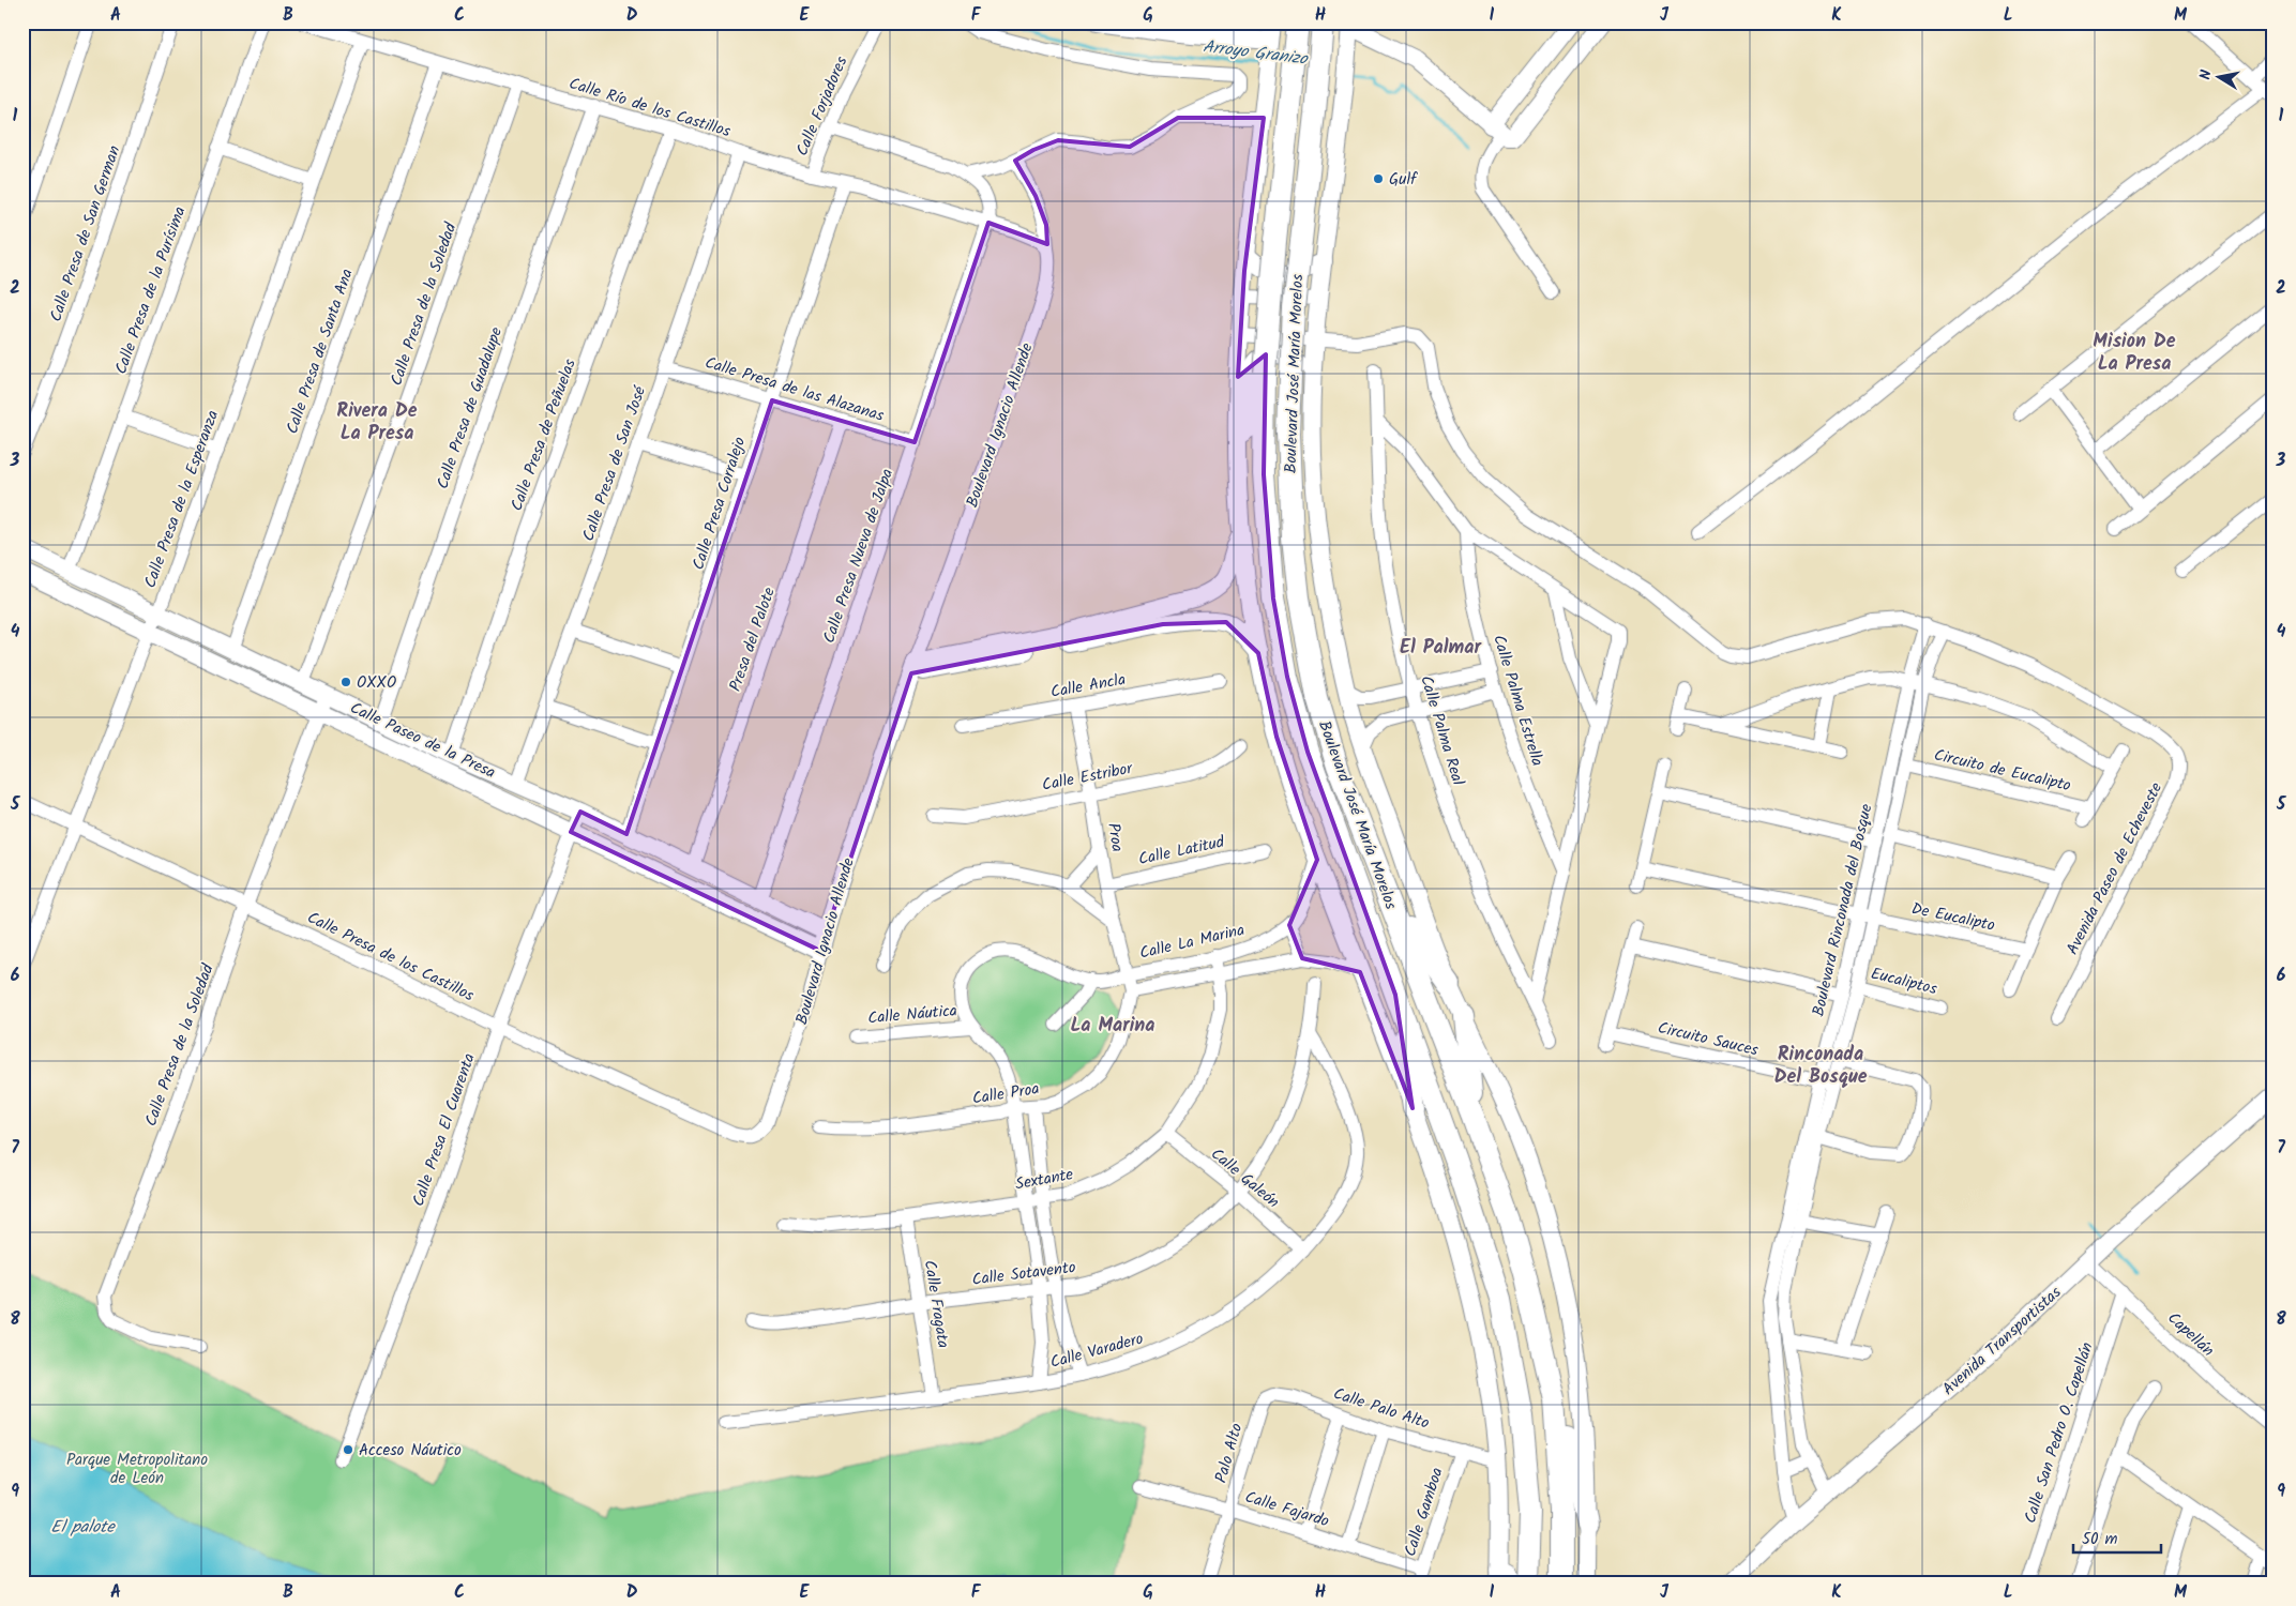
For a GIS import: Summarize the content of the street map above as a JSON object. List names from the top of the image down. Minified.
{"streets":{"main road":["Boulevard José María Morelos"],"street":["Calle Forjadores","Calle Río de los Castillos","Calle Presa de San German","Calle Presa de la Purísima","Calle Presa de la Soledad","Calle Presa de Santa Ana","Calle Presa de las Alazanas","Calle Presa de Guadalupe","Boulevard Ignacio Allende","Calle Presa de Peñuelas","Calle Presa de San José","Calle Presa de la Esperanza","Calle Presa Corralejo","Calle Presa Nueva de Jalpa","Presa del Palote","Calle Ancla","Calle Palma Estrella","Calle Palma Real","Calle Paseo de la Presa","Circuito de Eucalipto","Calle Estribor","Proa","Calle Latitud","Avenida Paseo de Echeveste","Boulevard Rinconada del Bosque","De Eucalipto","Calle La Marina","Calle Presa de los Castillos","Eucaliptos","Calle Náutica","Circuito Sauces","Calle Proa","Calle Presa El Cuarenta","Calle Galeón","Sextante","Calle Sotavento","Calle Fragata","Capellán","Avenida Transportistas","Calle Varadero","Calle Palo Alto","Calle San Pedro O. Capellán","Palo Alto","Calle Fajardo","Calle Gamboa"]},"crossings":[["Calle Forjadores","Calle Río de los Castillos"],["Calle Forjadores","Calle Presa Nueva de Jalpa"],["Calle Río de los Castillos","Calle Presa de la Soledad"],["Calle Río de los Castillos","Calle Presa de Santa Ana"],["Calle Río de los Castillos","Calle Presa de Guadalupe"],["Calle Río de los Castillos","Calle Presa de Peñuelas"],["Calle Río de los Castillos","Calle Presa de San José"],["Calle Río de los Castillos","Calle Presa de la Esperanza"],["Calle Río de los Castillos","Calle Presa Corralejo"],["Calle Río de los Castillos","Calle Presa Nueva de Jalpa"],["Calle Presa de la Purísima","Calle Paseo de la Presa"],["Calle Presa de la Soledad","Calle Paseo de la Presa"],["Calle Presa de la Soledad","Calle Presa de los Castillos"],["Calle Presa de Santa Ana","Calle Paseo de la Presa"],["Boulevard José María Morelos","Avenida Paseo de Echeveste"],["Calle Presa de las Alazanas","Calle Presa de San José"],["Calle Presa de las Alazanas","Calle Presa Corralejo"],["Calle Presa de las Alazanas","Calle Presa Nueva de Jalpa"],["Calle Presa de las Alazanas","Presa del Palote"],["Calle Presa de Guadalupe","Calle Paseo de la Presa"],["Boulevard Ignacio Allende","Calle Paseo de la Presa"],["Boulevard Ignacio Allende","Calle Presa de los Castillos"],["Calle Presa de Peñuelas","Calle Paseo de la Presa"],["Calle Presa de San José","Calle Paseo de la Presa"],["Calle Presa de la Esperanza","Calle Paseo de la Presa"],["Calle Presa de la Esperanza","Calle Presa de los Castillos"],["Calle Presa Corralejo","Calle Paseo de la Presa"],["Calle Presa Nueva de Jalpa","Calle Paseo de la Presa"],["Presa del Palote","Calle Paseo de la Presa"],["Calle Ancla","Proa"],["Calle Paseo de la Presa","Calle Presa El Cuarenta"],["Circuito de Eucalipto","Boulevard Rinconada del Bosque"],["Calle Estribor","Proa"],["Proa","Calle Latitud"],["Proa","Calle La Marina"],["Avenida Paseo de Echeveste","Boulevard Rinconada del Bosque"],["Boulevard Rinconada del Bosque","De Eucalipto"],["Boulevard Rinconada del Bosque","Eucaliptos"],["Boulevard Rinconada del Bosque","Circuito Sauces"],["Boulevard Rinconada del Bosque","Avenida Transportistas"],["Calle La Marina","Calle Náutica"],["Calle La Marina","Calle Proa"],["Calle La Marina","Sextante"],["Calle La Marina","Calle Sotavento"],["Calle La Marina","Calle Varadero"],["Calle Presa de los Castillos","Calle Presa El Cuarenta"],["Calle Galeón","Sextante"],["Calle Galeón","Calle Sotavento"],["Calle Galeón","Calle Varadero"],["Sextante","Calle Fragata"],["Calle Sotavento","Calle Fragata"],["Calle Sotavento","Calle Varadero"],["Calle Fragata","Calle Varadero"],["Capellán","Avenida Transportistas"],["Capellán","Calle San Pedro O. Capellán"],["Calle Palo Alto","Palo Alto"],["Calle Palo Alto","Calle Gamboa"],["Palo Alto","Calle Fajardo"],["Calle Fajardo","Calle Gamboa"]],"districts":["Mision De La Presa","Rivera De La Presa","El Palmar","La Marina","Rinconada Del Bosque"],"water":["Arroyo Granizo","El palote"],"parks":["Parque Metropolitano de León"],"places":["Gulf","OXXO","Acceso Náutico"],"scale_bar":"50 m","north":"left","grid":{"columns":["A","B","C","D","E","F","G","H","I","J","K","L","M"],"rows":["1","2","3","4","5","6","7","8","9"]}}
